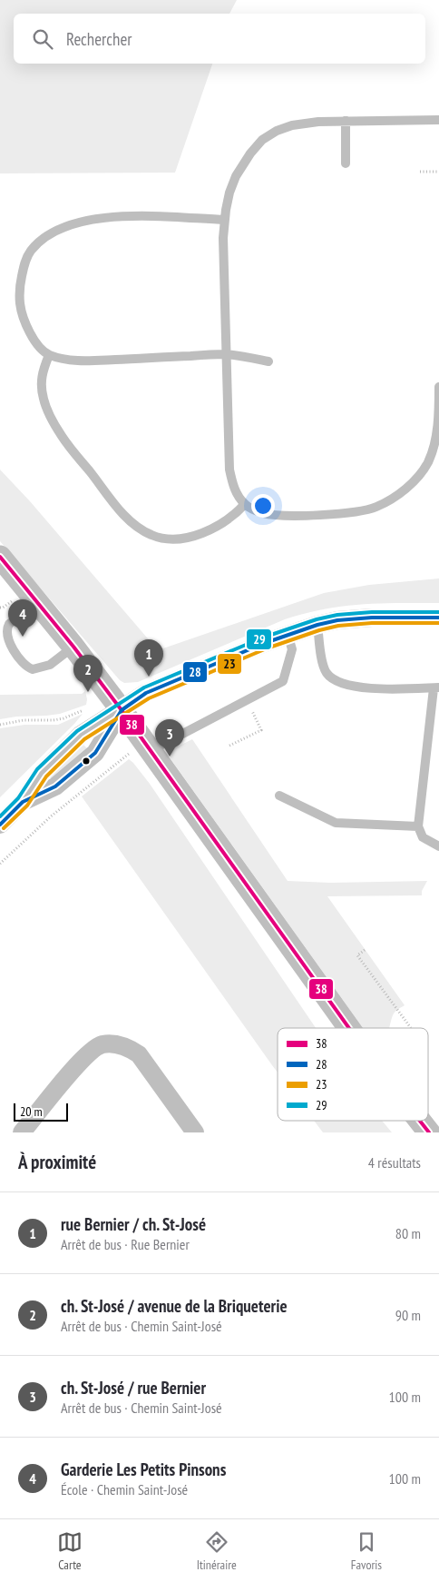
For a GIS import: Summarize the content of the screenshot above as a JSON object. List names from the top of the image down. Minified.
{"lines":["transit line 38","transit line 29","transit line 28","transit line 23"],"legend":["38","28","23","29"],"scale_bar":"20 m","page":{"search":"Rechercher","pins":["4","1","2","3"],"scale":"20 m","heading":["À proximité","4 résultats"],"list":[{"mark":"1","name":"rue Bernier / ch. St-José","note":"Arrêt de bus · Rue Bernier","value":"80 m"},{"mark":"2","name":"ch. St-José / avenue de la Briqueterie","note":"Arrêt de bus · Chemin Saint-José","value":"90 m"},{"mark":"3","name":"ch. St-José / rue Bernier","note":"Arrêt de bus · Chemin Saint-José","value":"100 m"},{"mark":"4","name":"Garderie Les Petits Pinsons","note":"École · Chemin Saint-José","value":"100 m"}],"nav":["Carte","Itinéraire","Favoris"]}}
